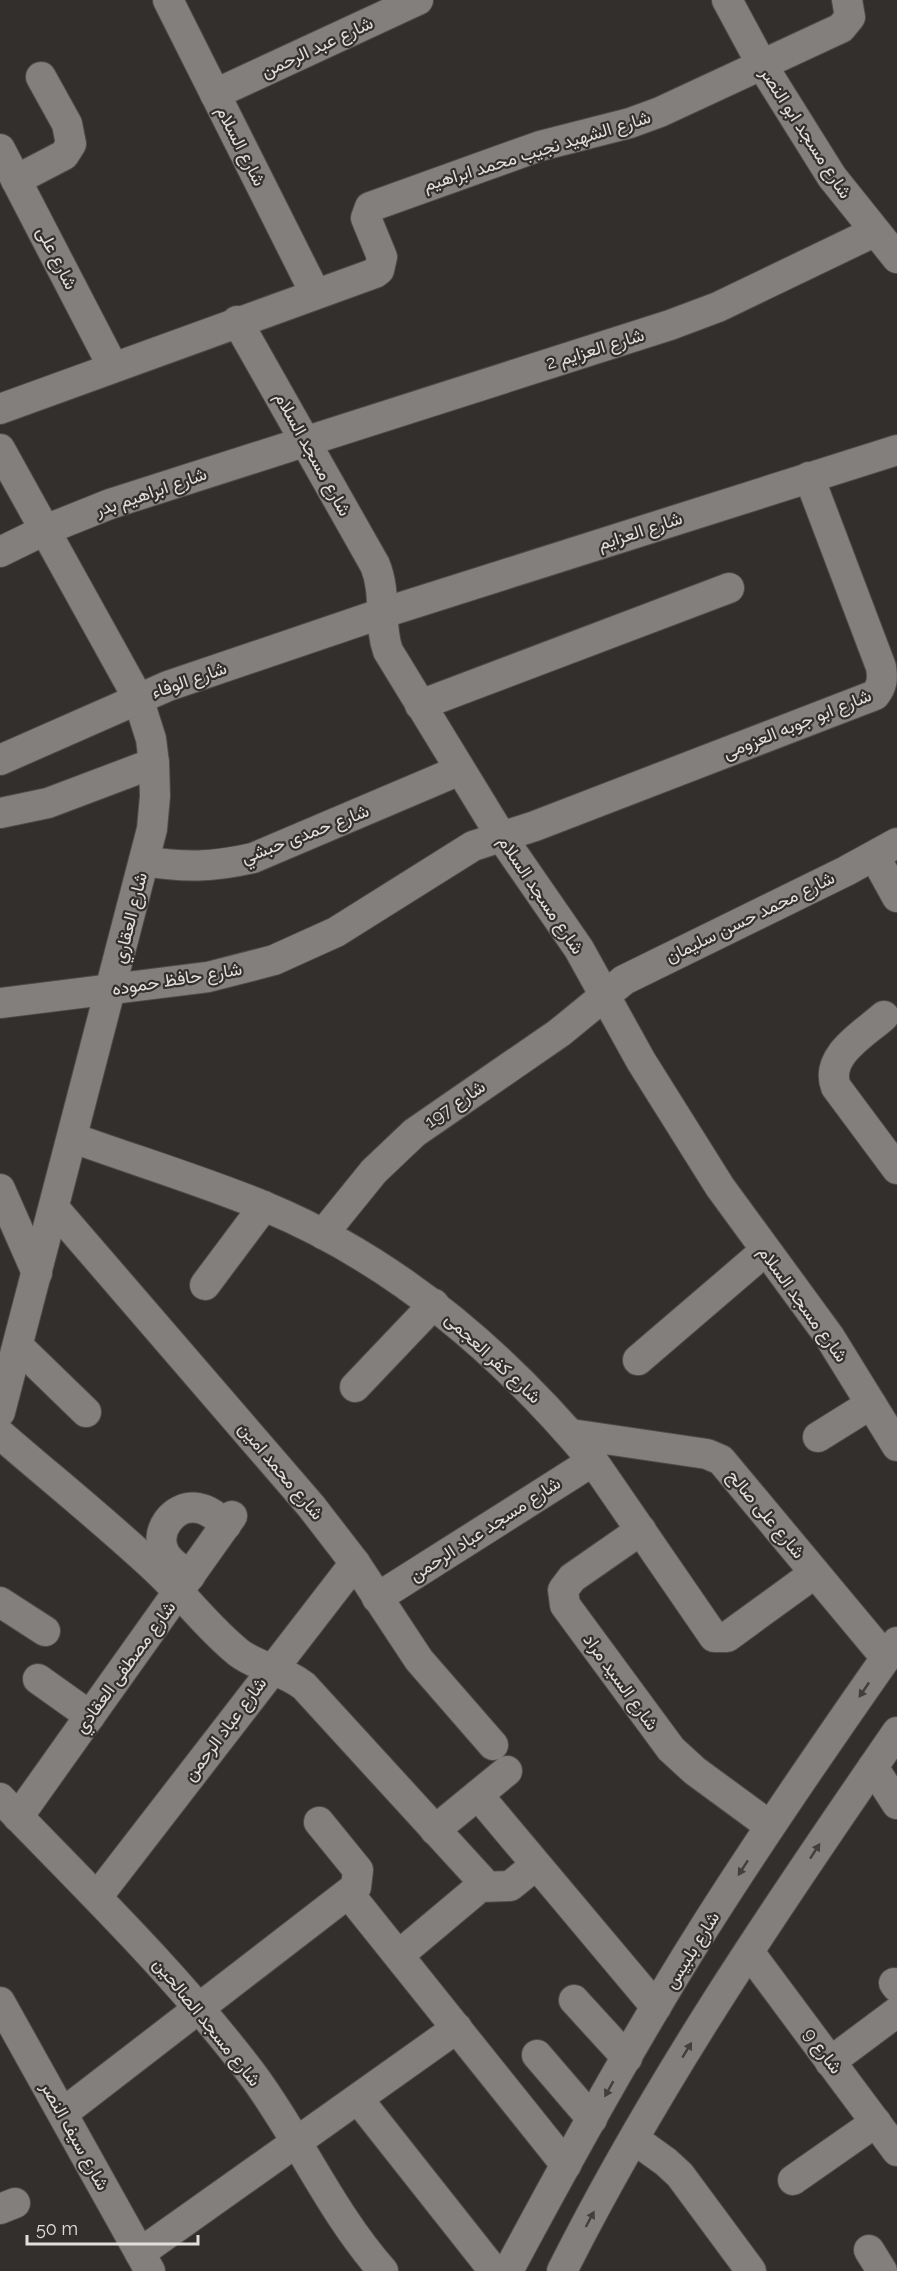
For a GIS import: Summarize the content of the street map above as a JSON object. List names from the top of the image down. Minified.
{"streets":{"street":["شارع عبد الرحمن","شارع مسجد ابو النصر","شارع السلام","شارع الشهيد نجيب محمد ابراهيم","شارع على","شارع العزايم 2","شارع مسجد السلام","شارع ابراهيم بدر","شارع العزايم","شارع الوفاء","شارع ابو جوبه العزومى","شارع حمدى حبشي","شارع محمد حسن سليمان","شارع العقاري","شارع حافظ حموده","شارع 197","شارع كفر العجمى","شارع محمد امين","شارع على صالح","شارع مسجد عباد الرحمن","شارع مصطفى العقادي","شارع السيد مراد","شارع عباد الرحمن","شارع بلبيس","شارع مسجد الصالحين","شارع 9","شارع سيف النصر"]},"crossings":[["شارع عبد الرحمن","شارع السلام"],["شارع مسجد ابو النصر","شارع الشهيد نجيب محمد ابراهيم"],["شارع مسجد ابو النصر","شارع العزايم 2"],["شارع السلام","شارع الشهيد نجيب محمد ابراهيم"],["شارع الشهيد نجيب محمد ابراهيم","شارع على"],["شارع الشهيد نجيب محمد ابراهيم","شارع مسجد السلام"],["شارع العزايم 2","شارع مسجد السلام"],["شارع العزايم 2","شارع ابراهيم بدر"],["شارع مسجد السلام","شارع ابراهيم بدر"],["شارع مسجد السلام","شارع العزايم"],["شارع مسجد السلام","شارع الوفاء"],["شارع مسجد السلام","شارع ابو جوبه العزومى"],["شارع مسجد السلام","شارع حمدى حبشي"],["شارع مسجد السلام","شارع محمد حسن سليمان"],["شارع مسجد السلام","شارع حافظ حموده"],["شارع مسجد السلام","شارع 197"],["شارع ابراهيم بدر","شارع العقاري"],["شارع العزايم","شارع الوفاء"],["شارع العزايم","شارع ابو جوبه العزومى"],["شارع الوفاء","شارع العقاري"],["شارع ابو جوبه العزومى","شارع حافظ حموده"],["شارع حمدى حبشي","شارع العقاري"],["شارع محمد حسن سليمان","شارع 197"],["شارع العقاري","شارع حافظ حموده"],["شارع العقاري","شارع كفر العجمى"],["شارع العقاري","شارع محمد امين"],["شارع 197","شارع كفر العجمى"],["شارع كفر العجمى","شارع على صالح"],["شارع كفر العجمى","شارع مسجد عباد الرحمن"],["شارع كفر العجمى","شارع السيد مراد"],["شارع محمد امين","شارع مسجد عباد الرحمن"],["شارع محمد امين","شارع عباد الرحمن"],["شارع على صالح","شارع بلبيس"],["شارع مصطفى العقادي","شارع مسجد الصالحين"],["شارع السيد مراد","شارع بلبيس"],["شارع عباد الرحمن","شارع مسجد الصالحين"]],"scale_bar":"50 m"}
